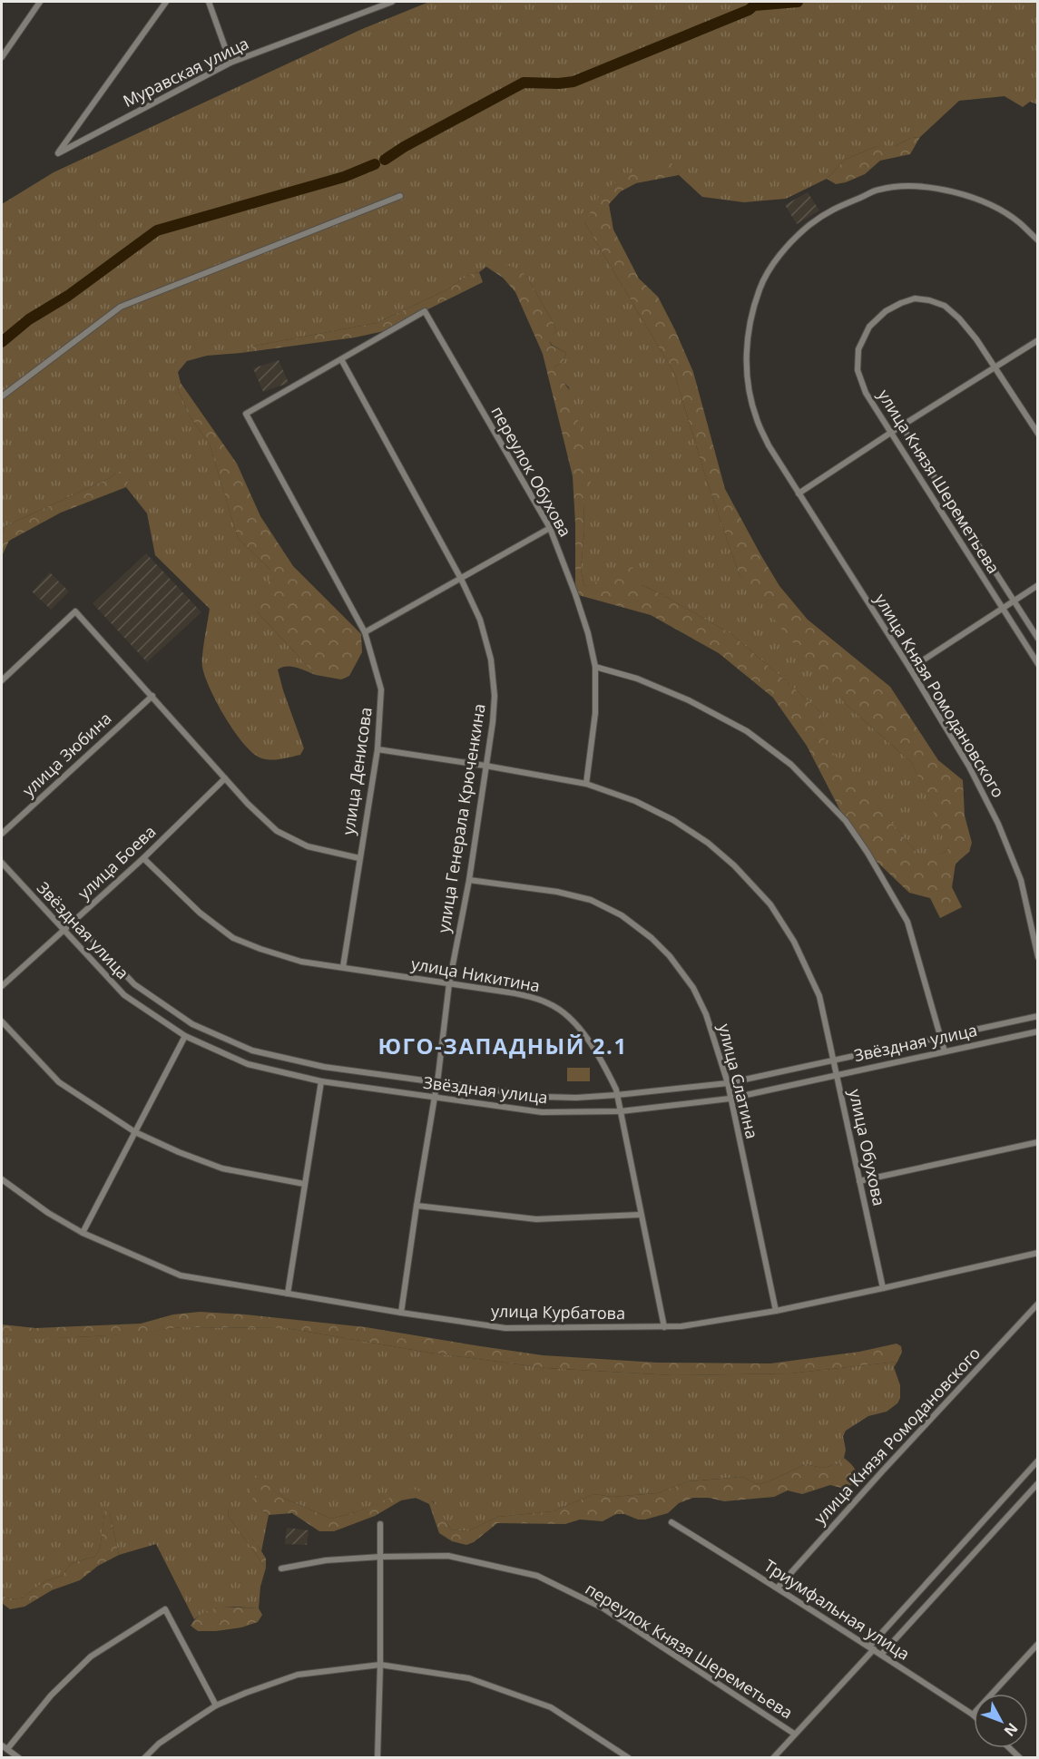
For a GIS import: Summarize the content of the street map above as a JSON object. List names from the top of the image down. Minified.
{"streets":{"street":["Муравская улица","переулок Обухова","улица Князя Шереметьева","улица Князя Ромодановского","улица Зюбина","улица Денисова","улица Генерала Крюченкина","улица Боева","Звёздная улица","улица Никитина","улица Слатина","улица Обухова","улица Курбатова","Триумфальная улица","переулок Князя Шереметьева"]},"crossings":[["переулок Обухова","улица Денисова"],["переулок Обухова","улица Генерала Крюченкина"],["переулок Обухова","улица Обухова"],["улица Князя Ромодановского","Триумфальная улица"],["улица Денисова","улица Генерала Крюченкина"],["улица Денисова","улица Никитина"],["улица Денисова","улица Обухова"],["улица Генерала Крюченкина","Звёздная улица"],["улица Генерала Крюченкина","улица Никитина"],["улица Генерала Крюченкина","улица Слатина"],["улица Генерала Крюченкина","улица Обухова"],["улица Генерала Крюченкина","улица Курбатова"],["улица Боева","Звёздная улица"],["улица Боева","улица Никитина"],["Звёздная улица","улица Никитина"],["Звёздная улица","улица Слатина"],["Звёздная улица","улица Обухова"],["улица Никитина","улица Курбатова"],["улица Слатина","улица Курбатова"],["улица Обухова","улица Курбатова"]],"districts":["ЮГО-ЗАПАДНЫЙ 2.1"],"north":"bottom right"}
